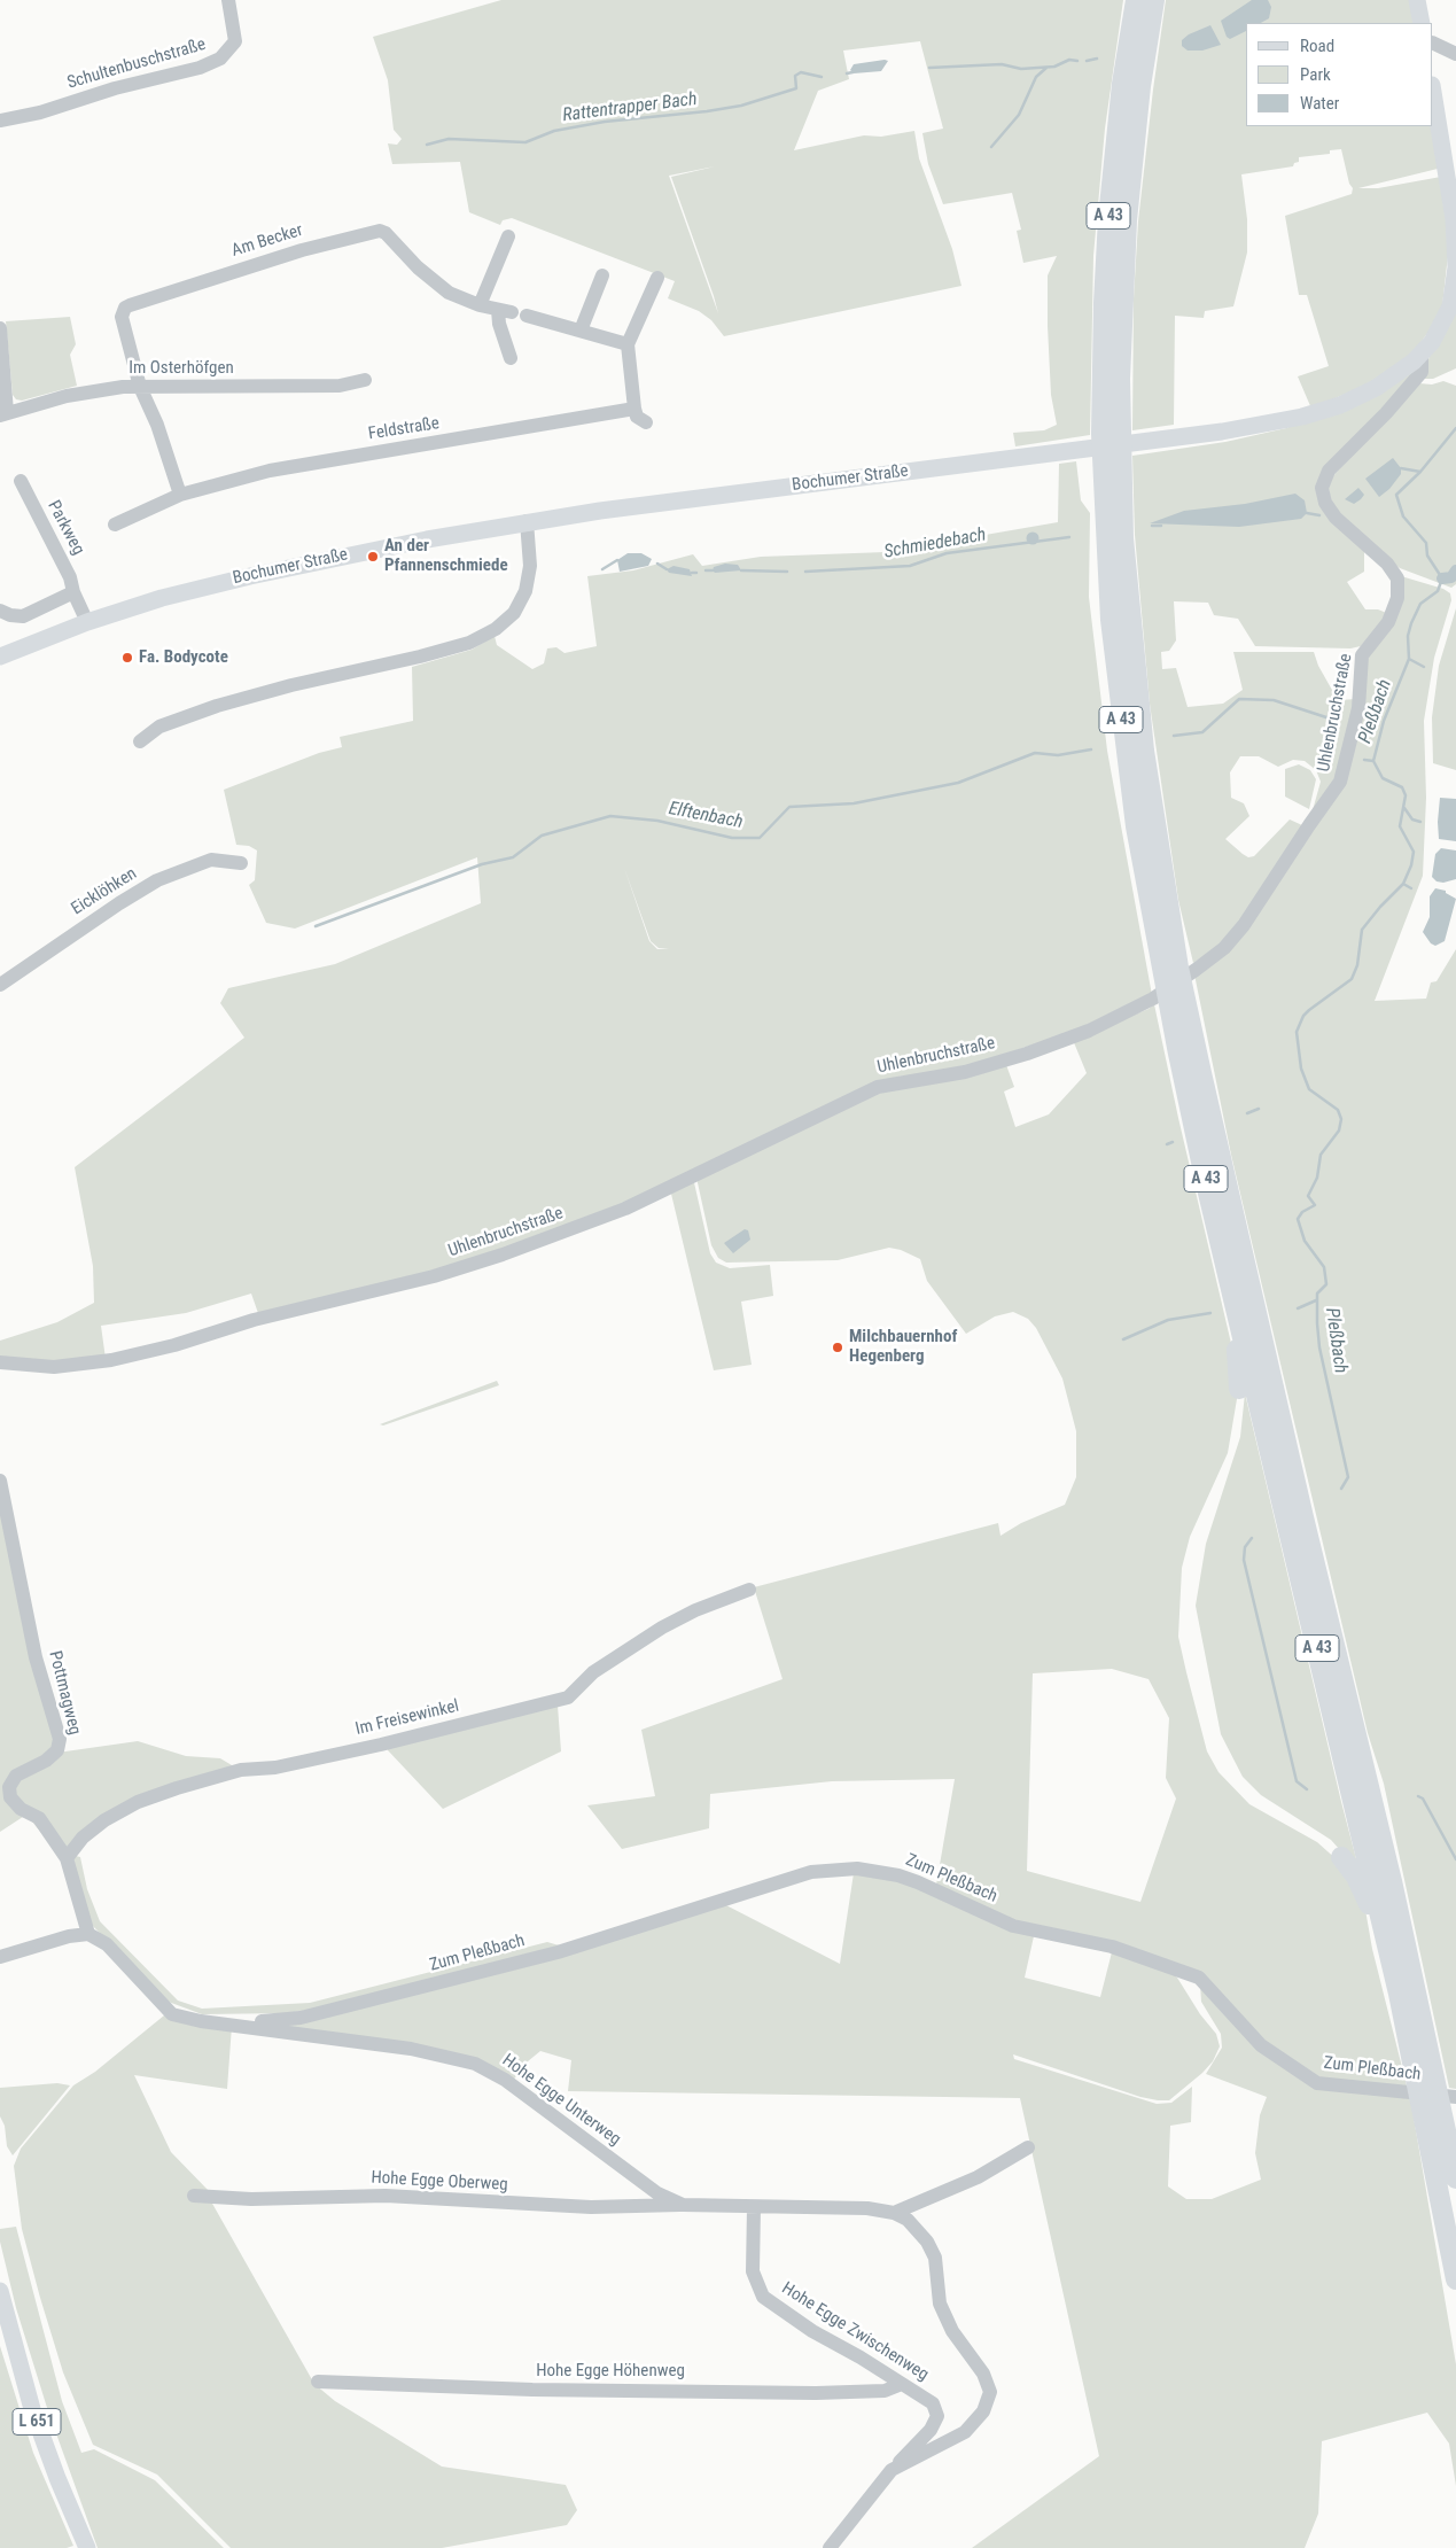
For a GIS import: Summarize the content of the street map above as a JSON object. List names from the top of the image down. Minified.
{"streets":{"highway":["A 43"],"main road":["Bochumer Straße","L 651"],"street":["Schultenbuschstraße","Am Becker","Im Osterhöfgen","Feldstraße","Parkweg","Uhlenbruchstraße","Eicklöhken","Pottmagweg","Im Freisewinkel","Zum Pleßbach","Hohe Egge Unterweg","Hohe Egge Oberweg","Hohe Egge Zwischenweg","Hohe Egge Höhenweg"]},"crossings":[["Am Becker","Im Osterhöfgen"],["Bochumer Straße","Parkweg"],["Bochumer Straße","Uhlenbruchstraße"],["Pottmagweg","Im Freisewinkel"],["Pottmagweg","Hohe Egge Unterweg"],["Zum Pleßbach","Hohe Egge Unterweg"],["Hohe Egge Unterweg","Hohe Egge Oberweg"],["Hohe Egge Unterweg","Hohe Egge Zwischenweg"],["Hohe Egge Zwischenweg","Hohe Egge Höhenweg"]],"water":["Rattentrapper Bach","Schmiedebach","Pleßbach","Elftenbach"],"places":["An der Pfannenschmiede","Fa. Bodycote","Milchbauernhof Hegenberg"],"legend":["Road","Park","Water"]}
